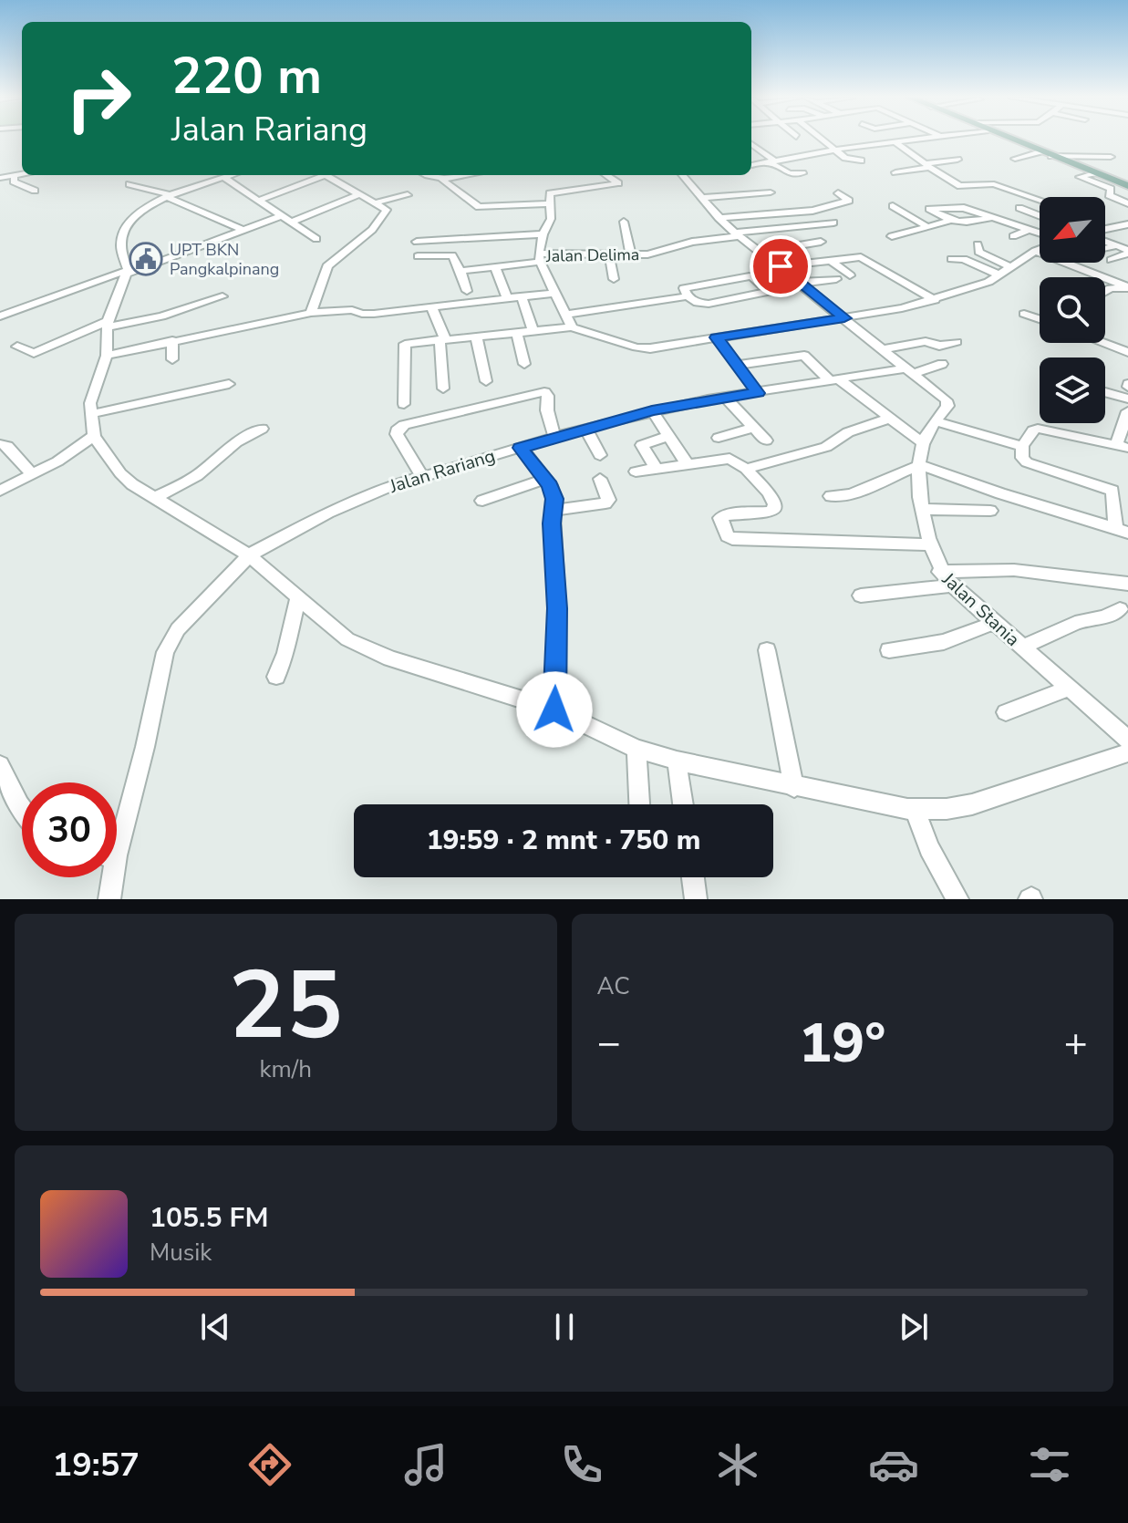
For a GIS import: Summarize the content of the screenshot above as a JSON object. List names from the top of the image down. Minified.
{"streets":{"street":["Jalan Delima","Jalan Rariang","Jalan Stania"]},"places":{"public building":["UPT BKN Pangkalpinang"]},"north":"bottom left","page":{"turn":["220 m","Jalan Rariang"],"limit":"30","trip":"19:59 · 2 mnt · 750 m","tile":[["25","km/h"],"AC"],"heat":["−","19°","+"],"song":["105.5 FM","Musik"],"tabs":"19:57"}}
